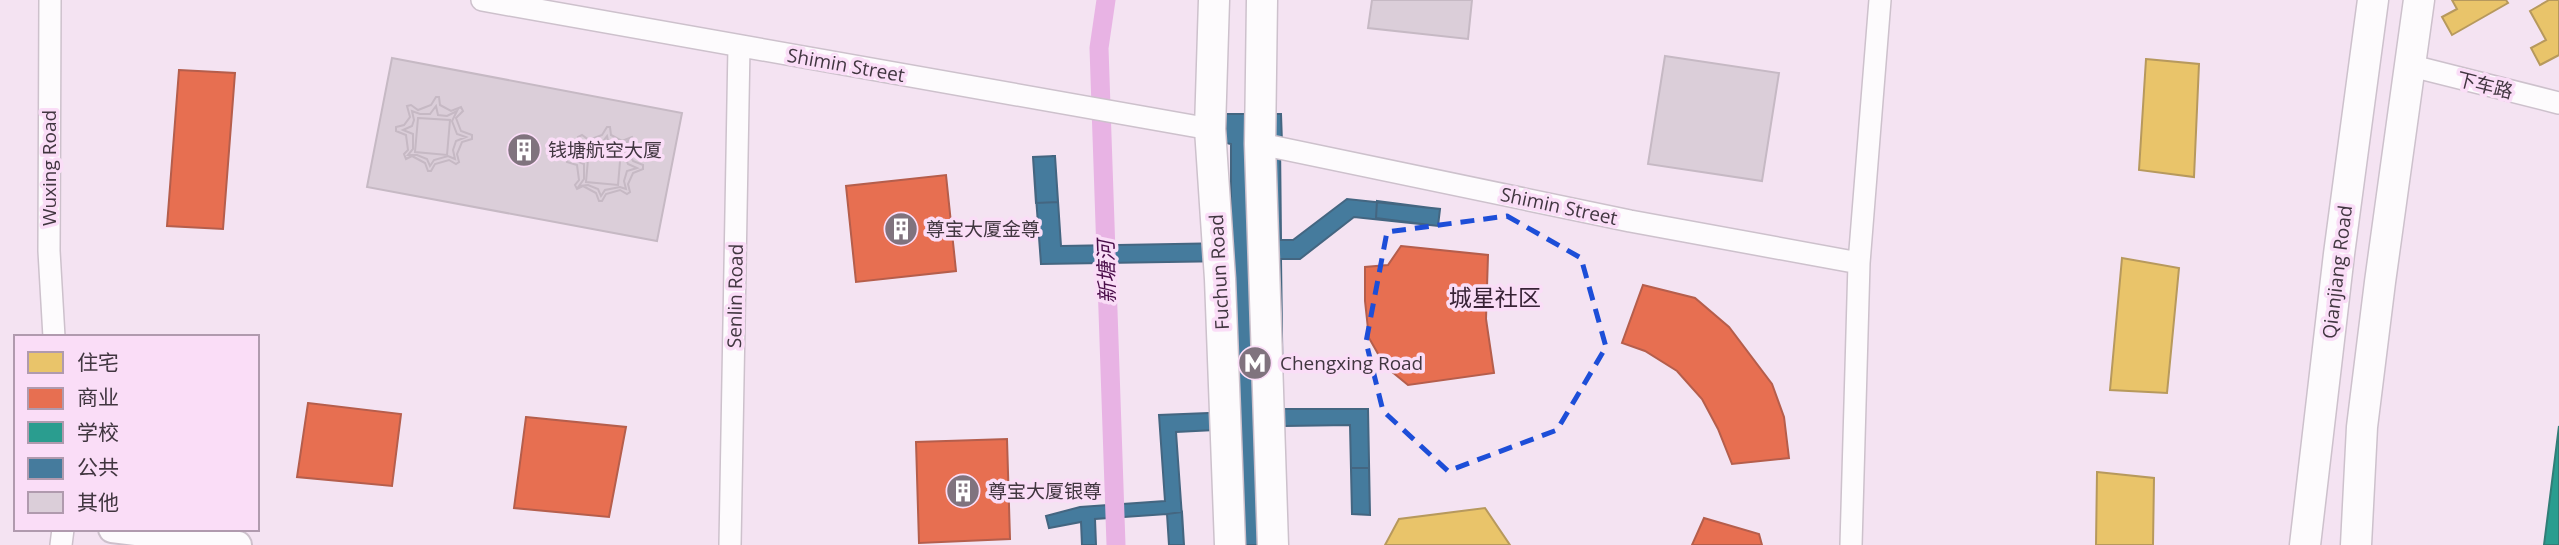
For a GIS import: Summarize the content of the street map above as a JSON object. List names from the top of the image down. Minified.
{"streets":{"main road":["Fuchun Road","Qianjiang Road"],"street":["Shimin Street","下车路","Wuxing Road","Senlin Road"]},"crossings":[["Shimin Street","Fuchun Road"],["Shimin Street","Senlin Road"]],"districts":["城星社区"],"water":["新塘河"],"places":{"building":["钱塘航空大厦","尊宝大厦金尊","尊宝大厦银尊"],"metro station":["Chengxing Road"]},"legend":["住宅","商业","学校","公共","其他"]}
